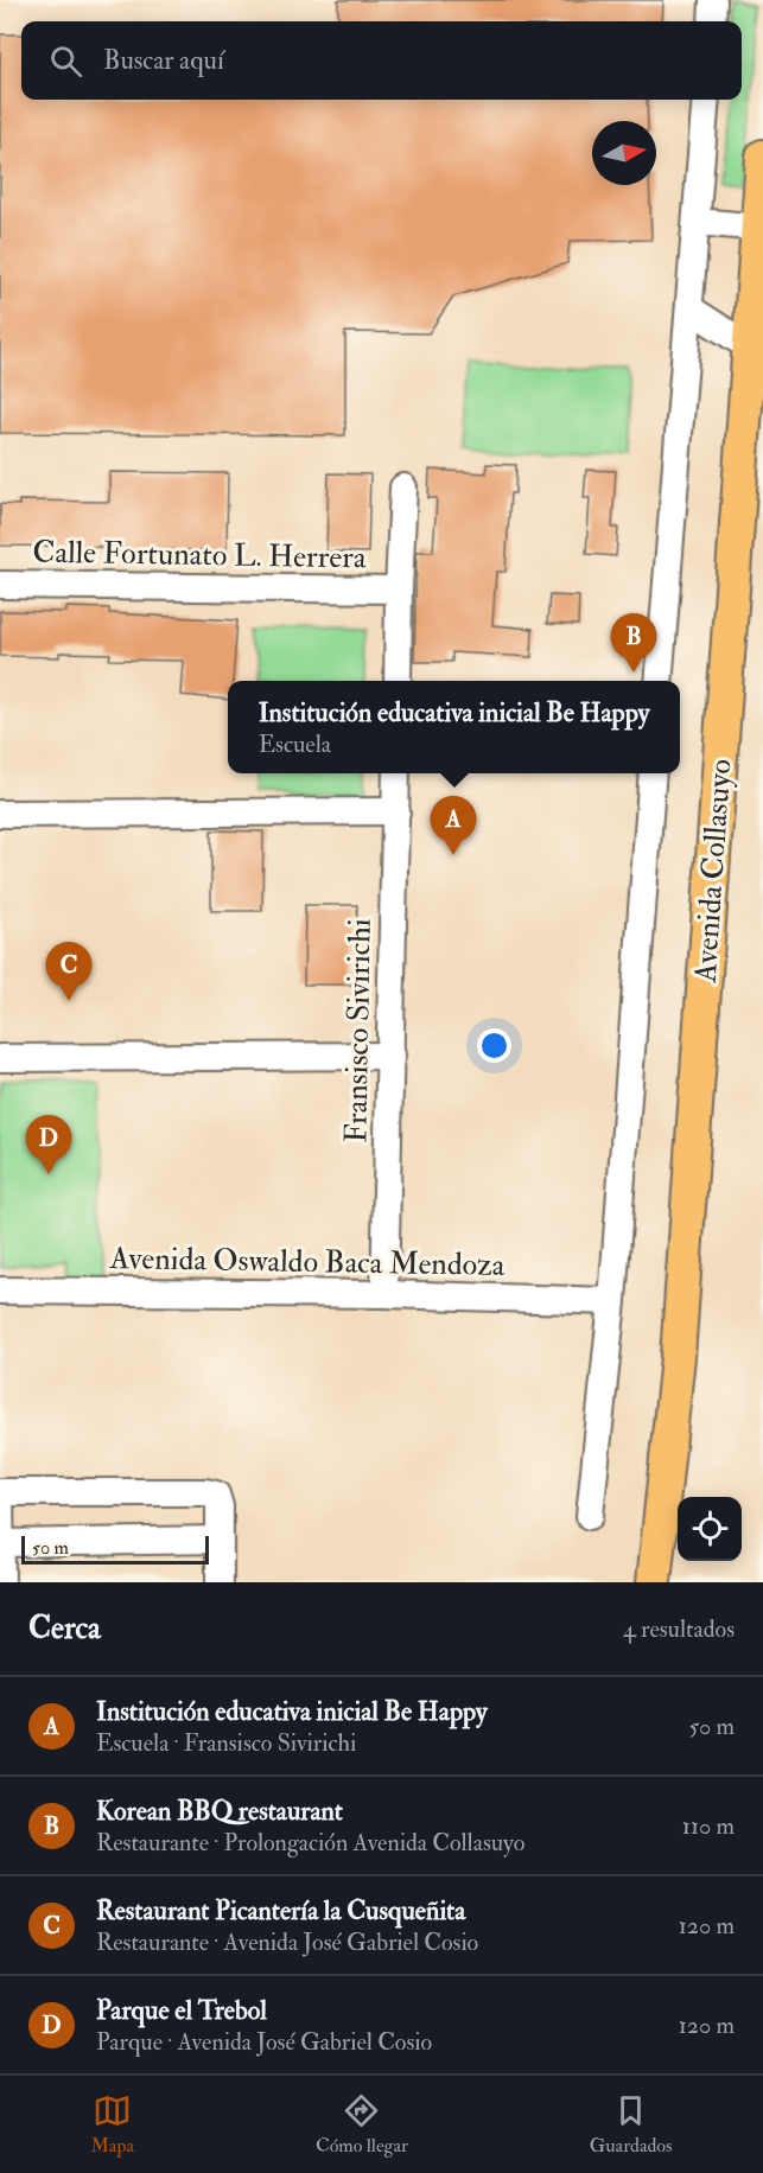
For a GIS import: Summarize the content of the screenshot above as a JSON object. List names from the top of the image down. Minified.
{"streets":{"main road":["Avenida Collasuyo"],"street":["Calle Fortunato L. Herrera","Fransisco Sivirichi","Avenida Oswaldo Baca Mendoza"]},"crossings":[["Fransisco Sivirichi","Avenida Oswaldo Baca Mendoza"]],"scale_bar":"50 m","north":"right","page":{"search":"Buscar aquí","pins":["B","A","C","D"],"popup":["Institución educativa inicial Be Happy","Escuela"],"scale":"50 m","heading":["Cerca","4 resultados"],"list":[{"mark":"A","name":"Institución educativa inicial Be Happy","note":"Escuela · Fransisco Sivirichi","value":"50 m"},{"mark":"B","name":"Korean BBQ restaurant","note":"Restaurante · Prolongación Avenida Collasuyo","value":"110 m"},{"mark":"C","name":"Restaurant Picantería la Cusqueñita","note":"Restaurante · Avenida José Gabriel Cosio","value":"120 m"},{"mark":"D","name":"Parque el Trebol","note":"Parque · Avenida José Gabriel Cosio","value":"120 m"}],"nav":["Mapa","Cómo llegar","Guardados"]}}
